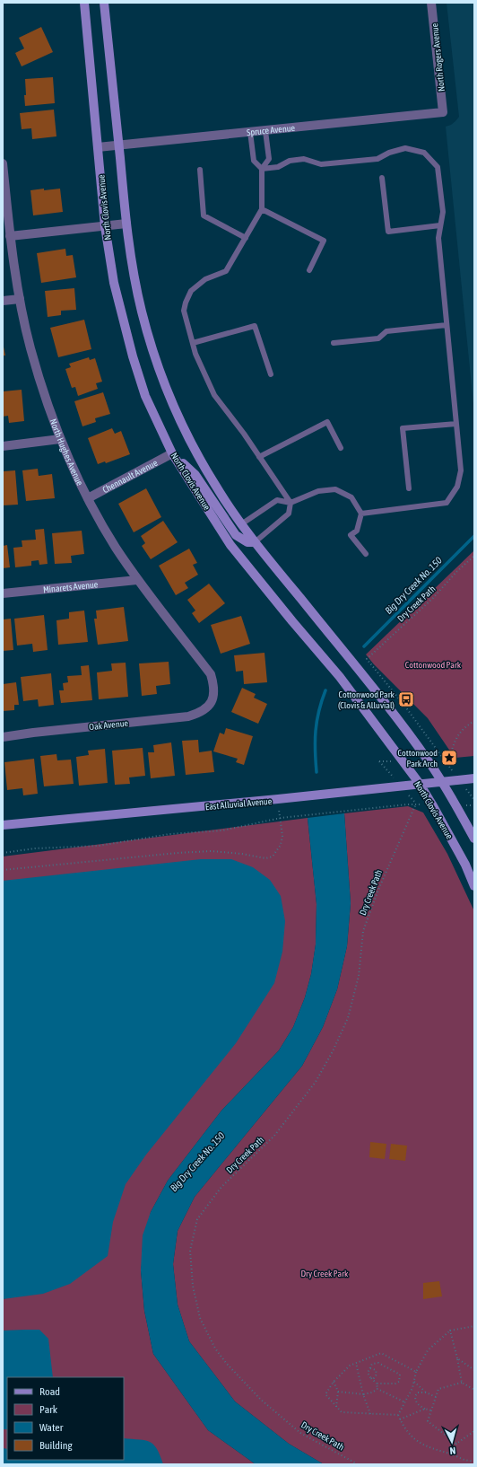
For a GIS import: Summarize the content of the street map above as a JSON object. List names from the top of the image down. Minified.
{"streets":{"main road":["North Clovis Avenue","East Alluvial Avenue"],"street":["North Rogers Avenue","Spruce Avenue","North Hughes Avenue","Chennault Avenue","Minarets Avenue","Oak Avenue"],"path":["Dry Creek Path"]},"crossings":[["North Rogers Avenue","Spruce Avenue"],["Spruce Avenue","North Clovis Avenue"],["North Clovis Avenue","Chennault Avenue"],["North Clovis Avenue","East Alluvial Avenue"],["North Hughes Avenue","Chennault Avenue"],["North Hughes Avenue","Minarets Avenue"],["North Hughes Avenue","Oak Avenue"]],"water":["Big Dry Creek No. 150"],"parks":["Cottonwood Park","Dry Creek Park"],"places":{"bus stop":["Cottonwood Park (Clovis & Alluvial)"],"place":["Cottonwood Park Arch"]},"legend":["Road","Park","Water","Building"],"north":"bottom"}
